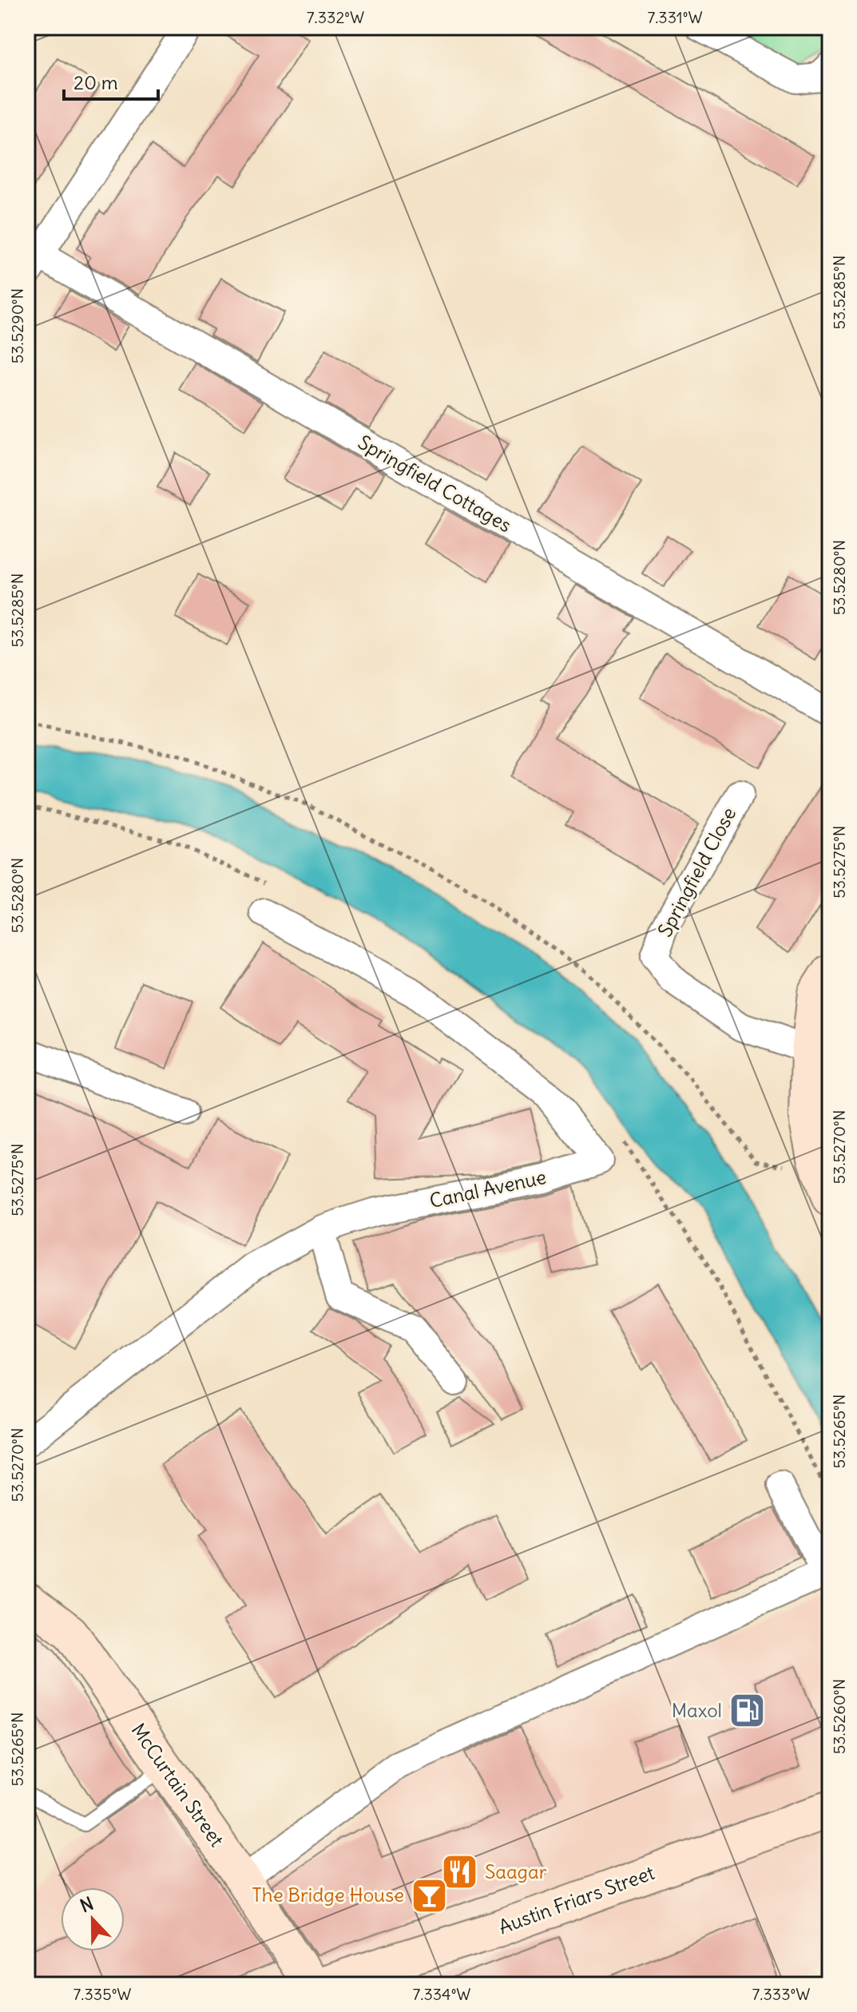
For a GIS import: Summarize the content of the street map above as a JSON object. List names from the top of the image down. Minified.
{"streets":{"street":["Springfield Cottages","Springfield Close","Canal Avenue","McCurtain Street","Austin Friars Street"]},"places":{"fuel station":["Maxol"],"restaurant":["Saagar"],"bar":["The Bridge House"]},"scale_bar":"20 m","north":"top","coordinates":["7.332°W","7.331°W","53.5285°N","53.5290°N","53.5280°N","53.5275°N","53.5270°N","53.5265°N","53.5260°N","7.335°W","7.334°W","7.333°W"]}
